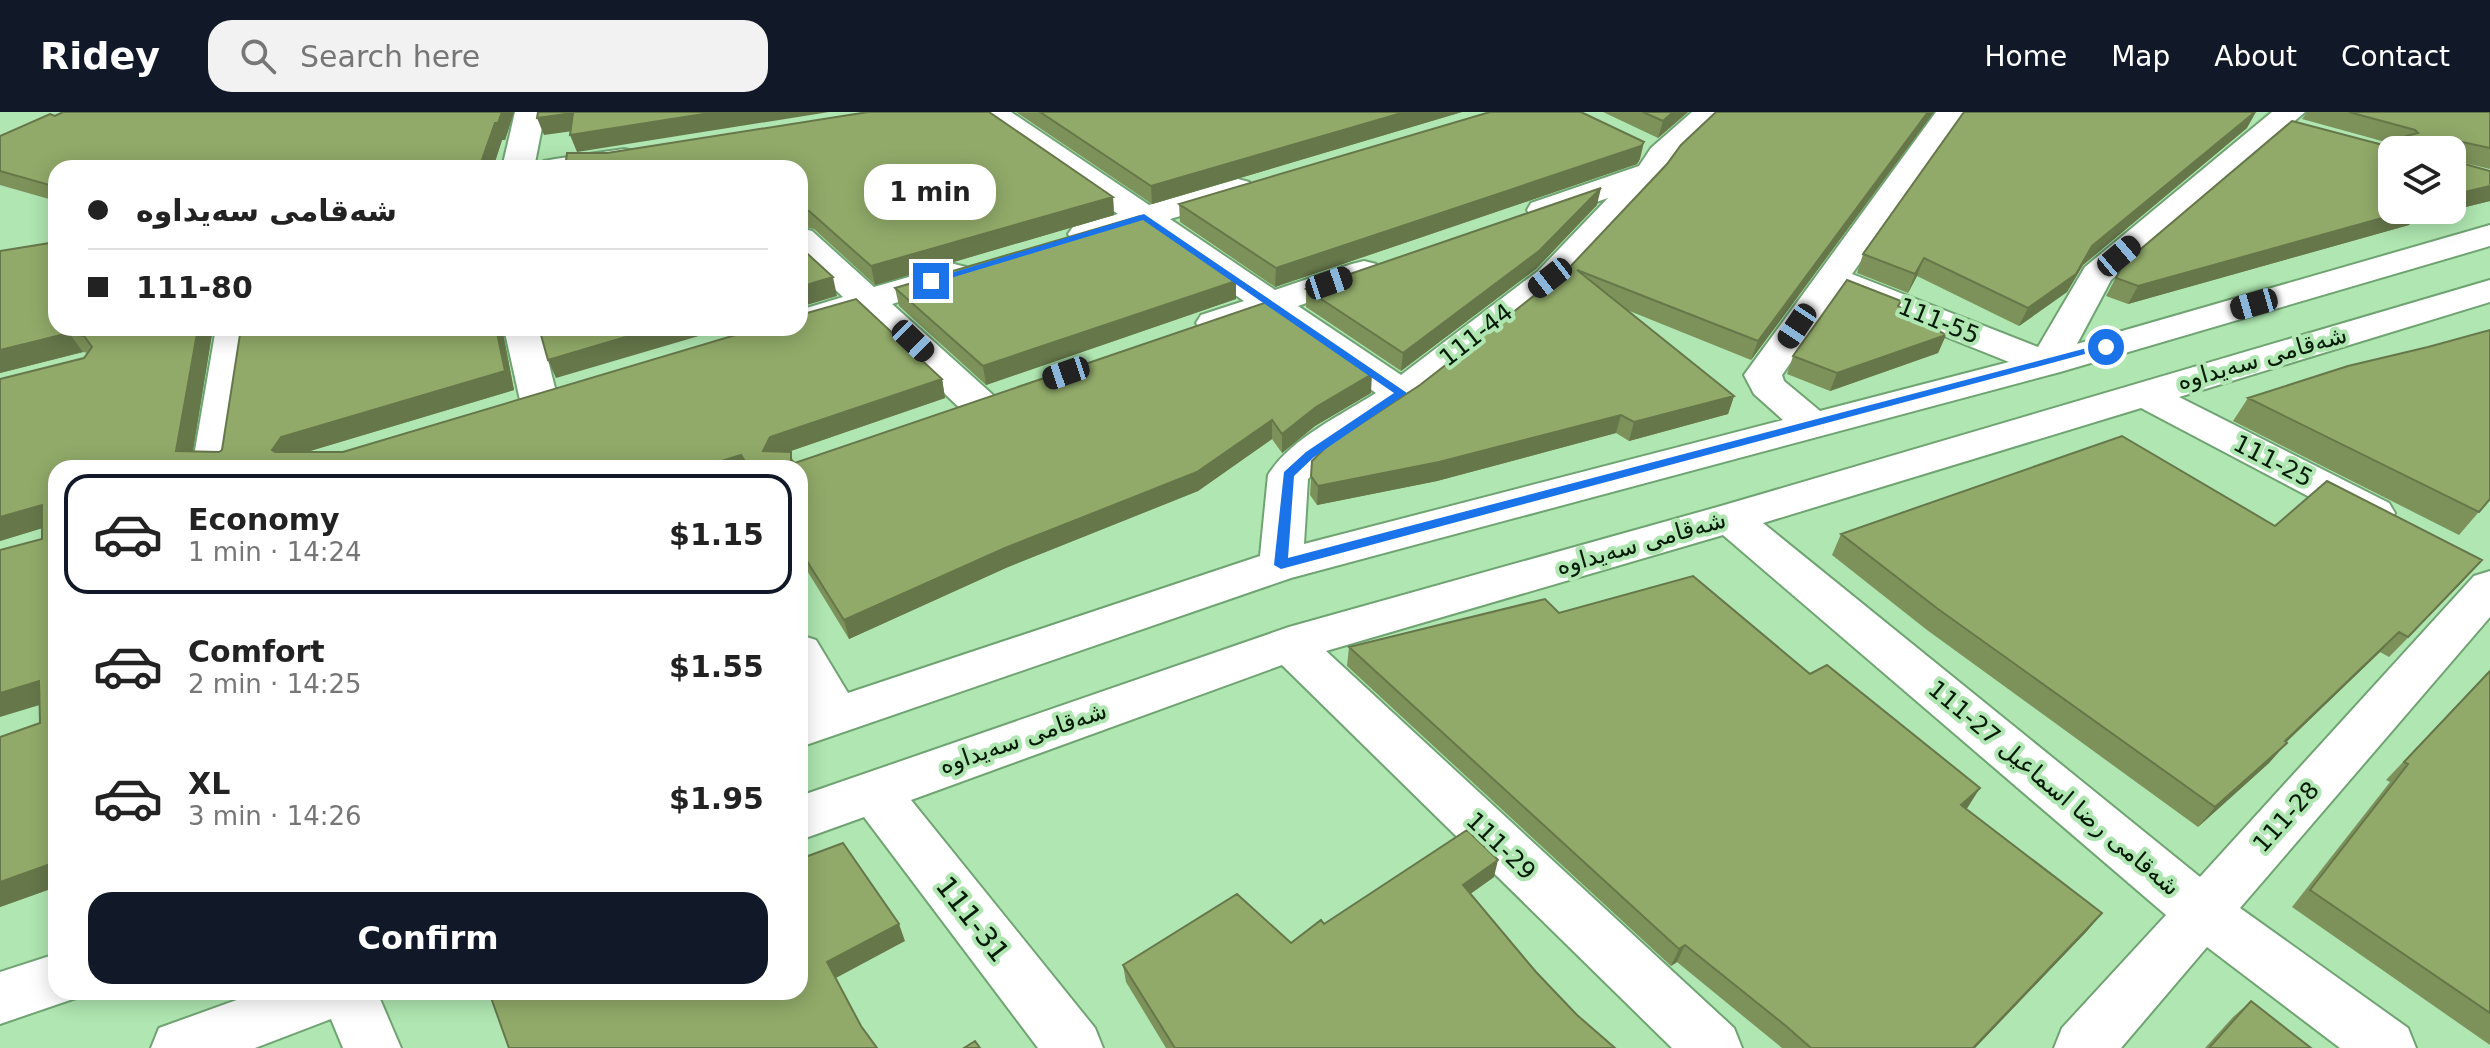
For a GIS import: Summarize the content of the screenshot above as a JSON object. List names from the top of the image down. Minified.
{"streets":{"street":["111-55","111-44","شەقامی سەیداوە","111-25","111-27 شەقامی رضا اسماعيل","111-28","111-29","111-31"]},"crossings":[["شەقامی سەیداوە","111-25"],["شەقامی سەیداوە","111-27 شەقامی رضا اسماعيل"],["شەقامی سەیداوە","111-29"],["شەقامی سەیداوە","111-31"],["111-27 شەقامی رضا اسماعيل","111-28"]],"page":{"header":"Ridey","search":"Search here","nav":["Home","Map","About","Contact"],"banner":["شەقامی سەیداوە","111-80"],"bubble":"1 min","list":[{"name":"Economy","note":"1 min · 14:24","value":"$1.15"},{"name":"Comfort","note":"2 min · 14:25","value":"$1.55"},{"name":"XL","note":"3 min · 14:26","value":"$1.95"}],"buttons":"Confirm"}}
